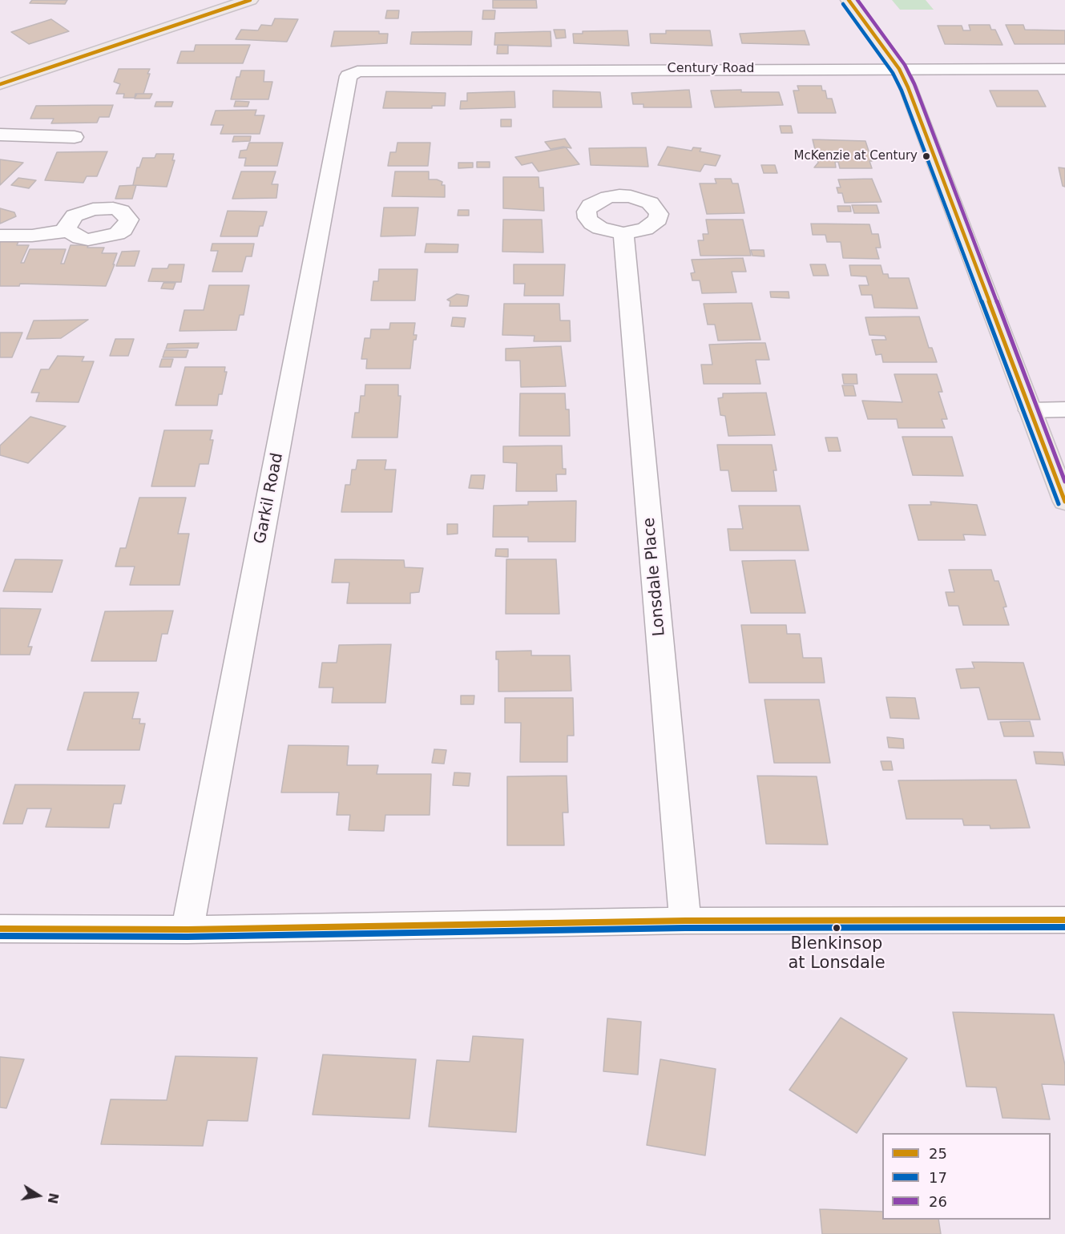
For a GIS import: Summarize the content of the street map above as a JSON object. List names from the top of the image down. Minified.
{"streets":{"street":["Century Road","Garkil Road","Lonsdale Place"]},"crossings":[["Century Road","Garkil Road"]],"places":["McKenzie at Century","Blenkinsop at Lonsdale"],"lines":["transit line 25","transit line 26","transit line 17"],"legend":["25","17","26"],"north":"right"}
